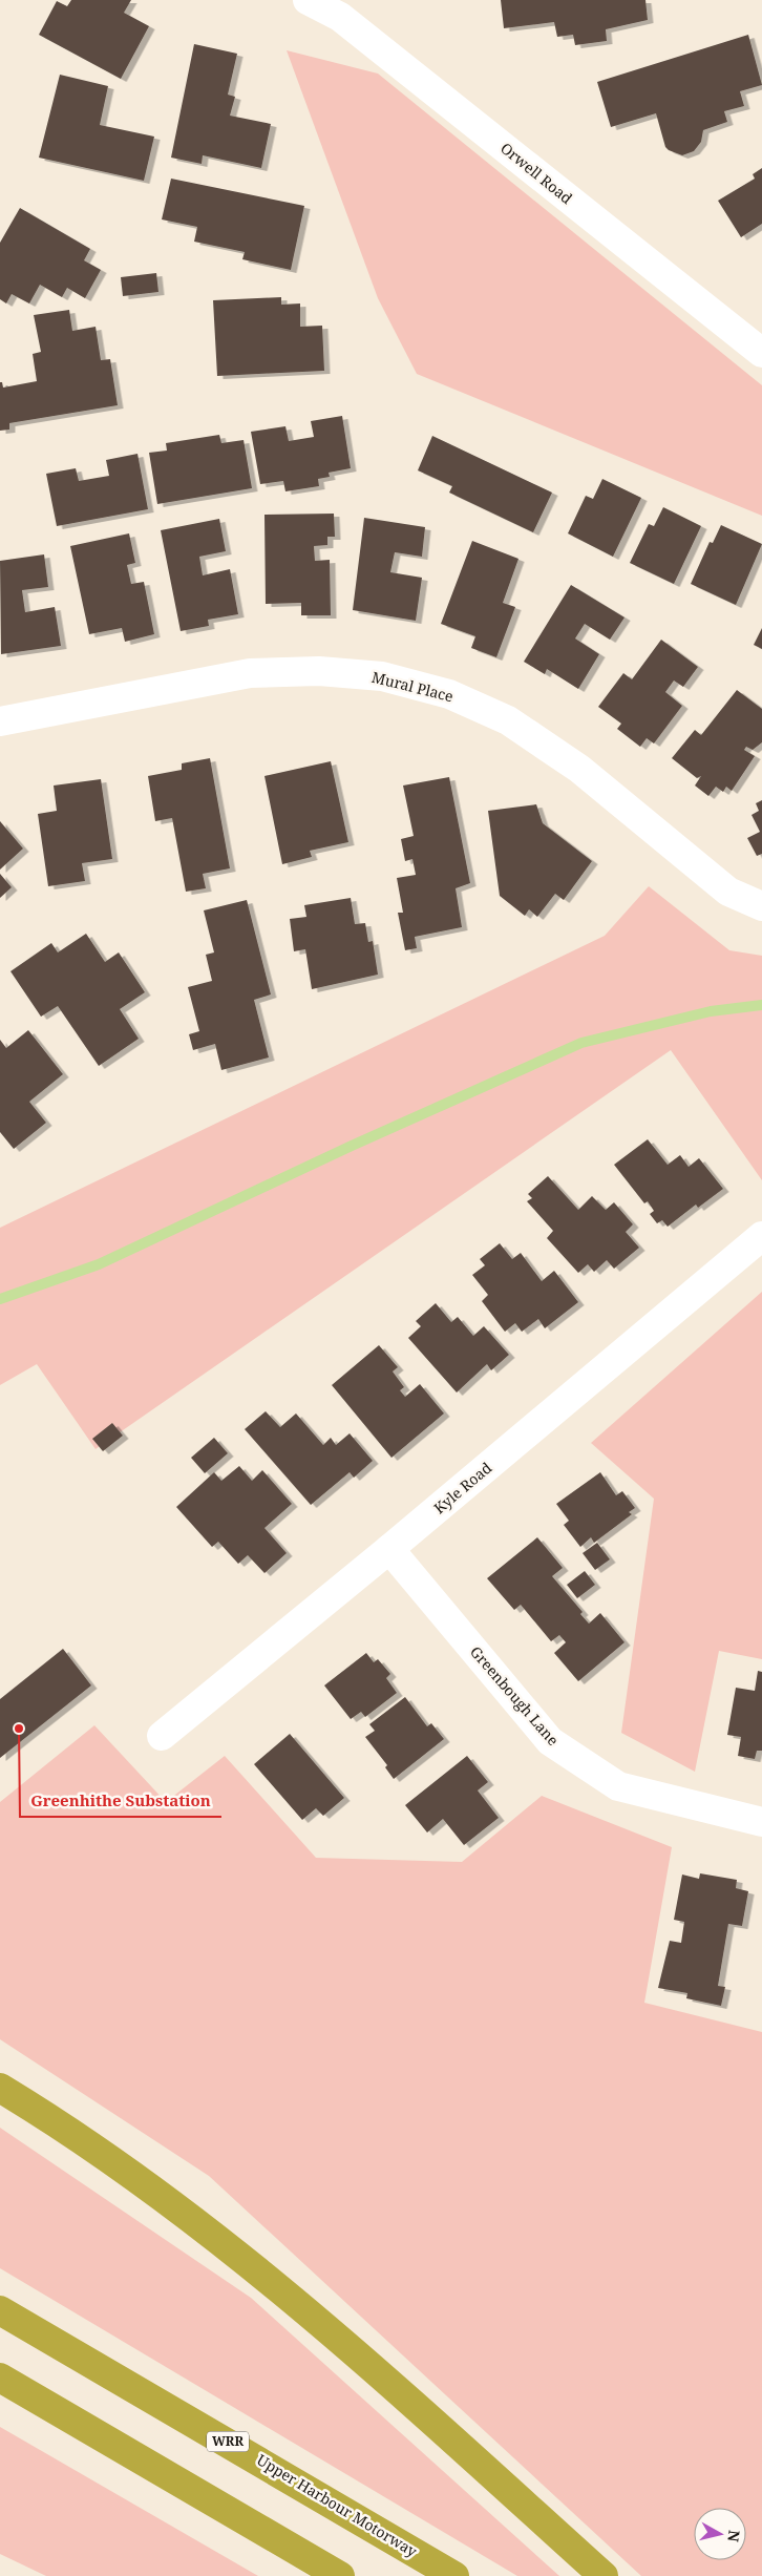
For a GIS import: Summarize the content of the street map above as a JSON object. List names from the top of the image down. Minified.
{"streets":{"highway":["WRR","Upper Harbour Motorway"],"street":["Orwell Road","Mural Place","Kyle Road","Greenbough Lane"]},"crossings":[["Kyle Road","Greenbough Lane"]],"places":["Greenhithe Substation"],"north":"right"}
